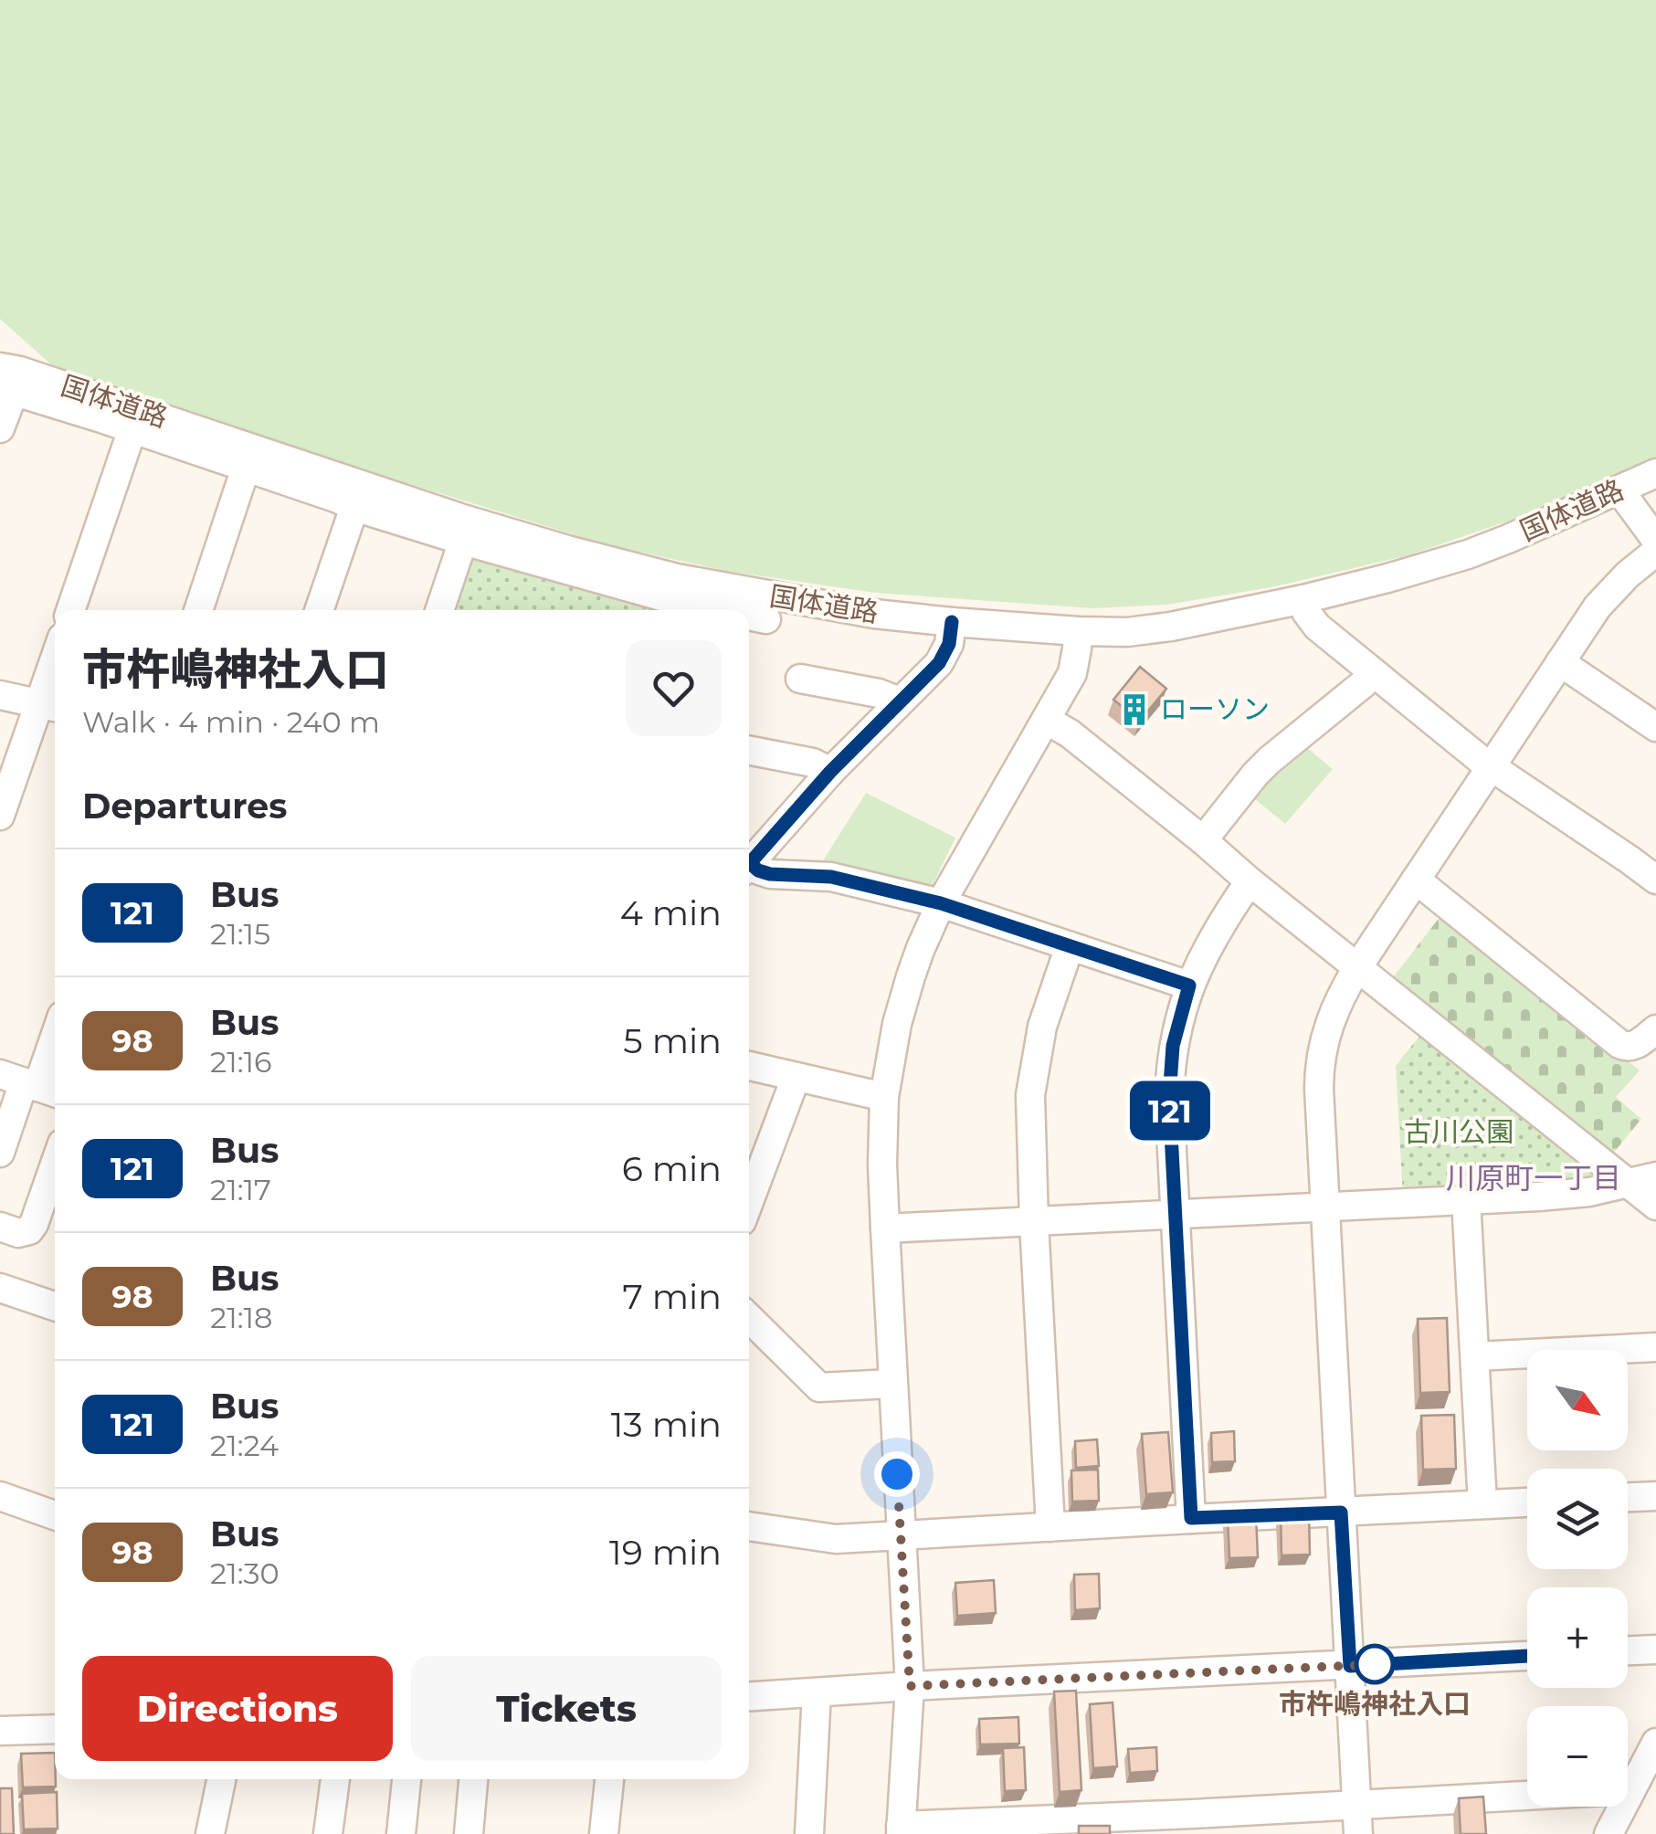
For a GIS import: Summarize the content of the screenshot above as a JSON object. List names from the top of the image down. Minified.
{"streets":{"street":["国体道路"]},"districts":["川原町一丁目"],"parks":["古川公園"],"places":{"building":["ローソン"],"other":["市杵嶋神社入口"]},"lines":["bus line 121"],"north":"bottom right","page":{"on_map":"121","heading":[["市杵嶋神社入口","Walk · 4 min · 240 m"],"Departures"],"list":[{"mark":"121","name":"Bus","note":"21:15","value":"4 min"},{"mark":"98","name":"Bus","note":"21:16","value":"5 min"},{"mark":"121","name":"Bus","note":"21:17","value":"6 min"},{"mark":"98","name":"Bus","note":"21:18","value":"7 min"},{"mark":"121","name":"Bus","note":"21:24","value":"13 min"},{"mark":"98","name":"Bus","note":"21:30","value":"19 min"}],"map_buttons":["+","−"],"buttons":["Directions","Tickets"]}}
